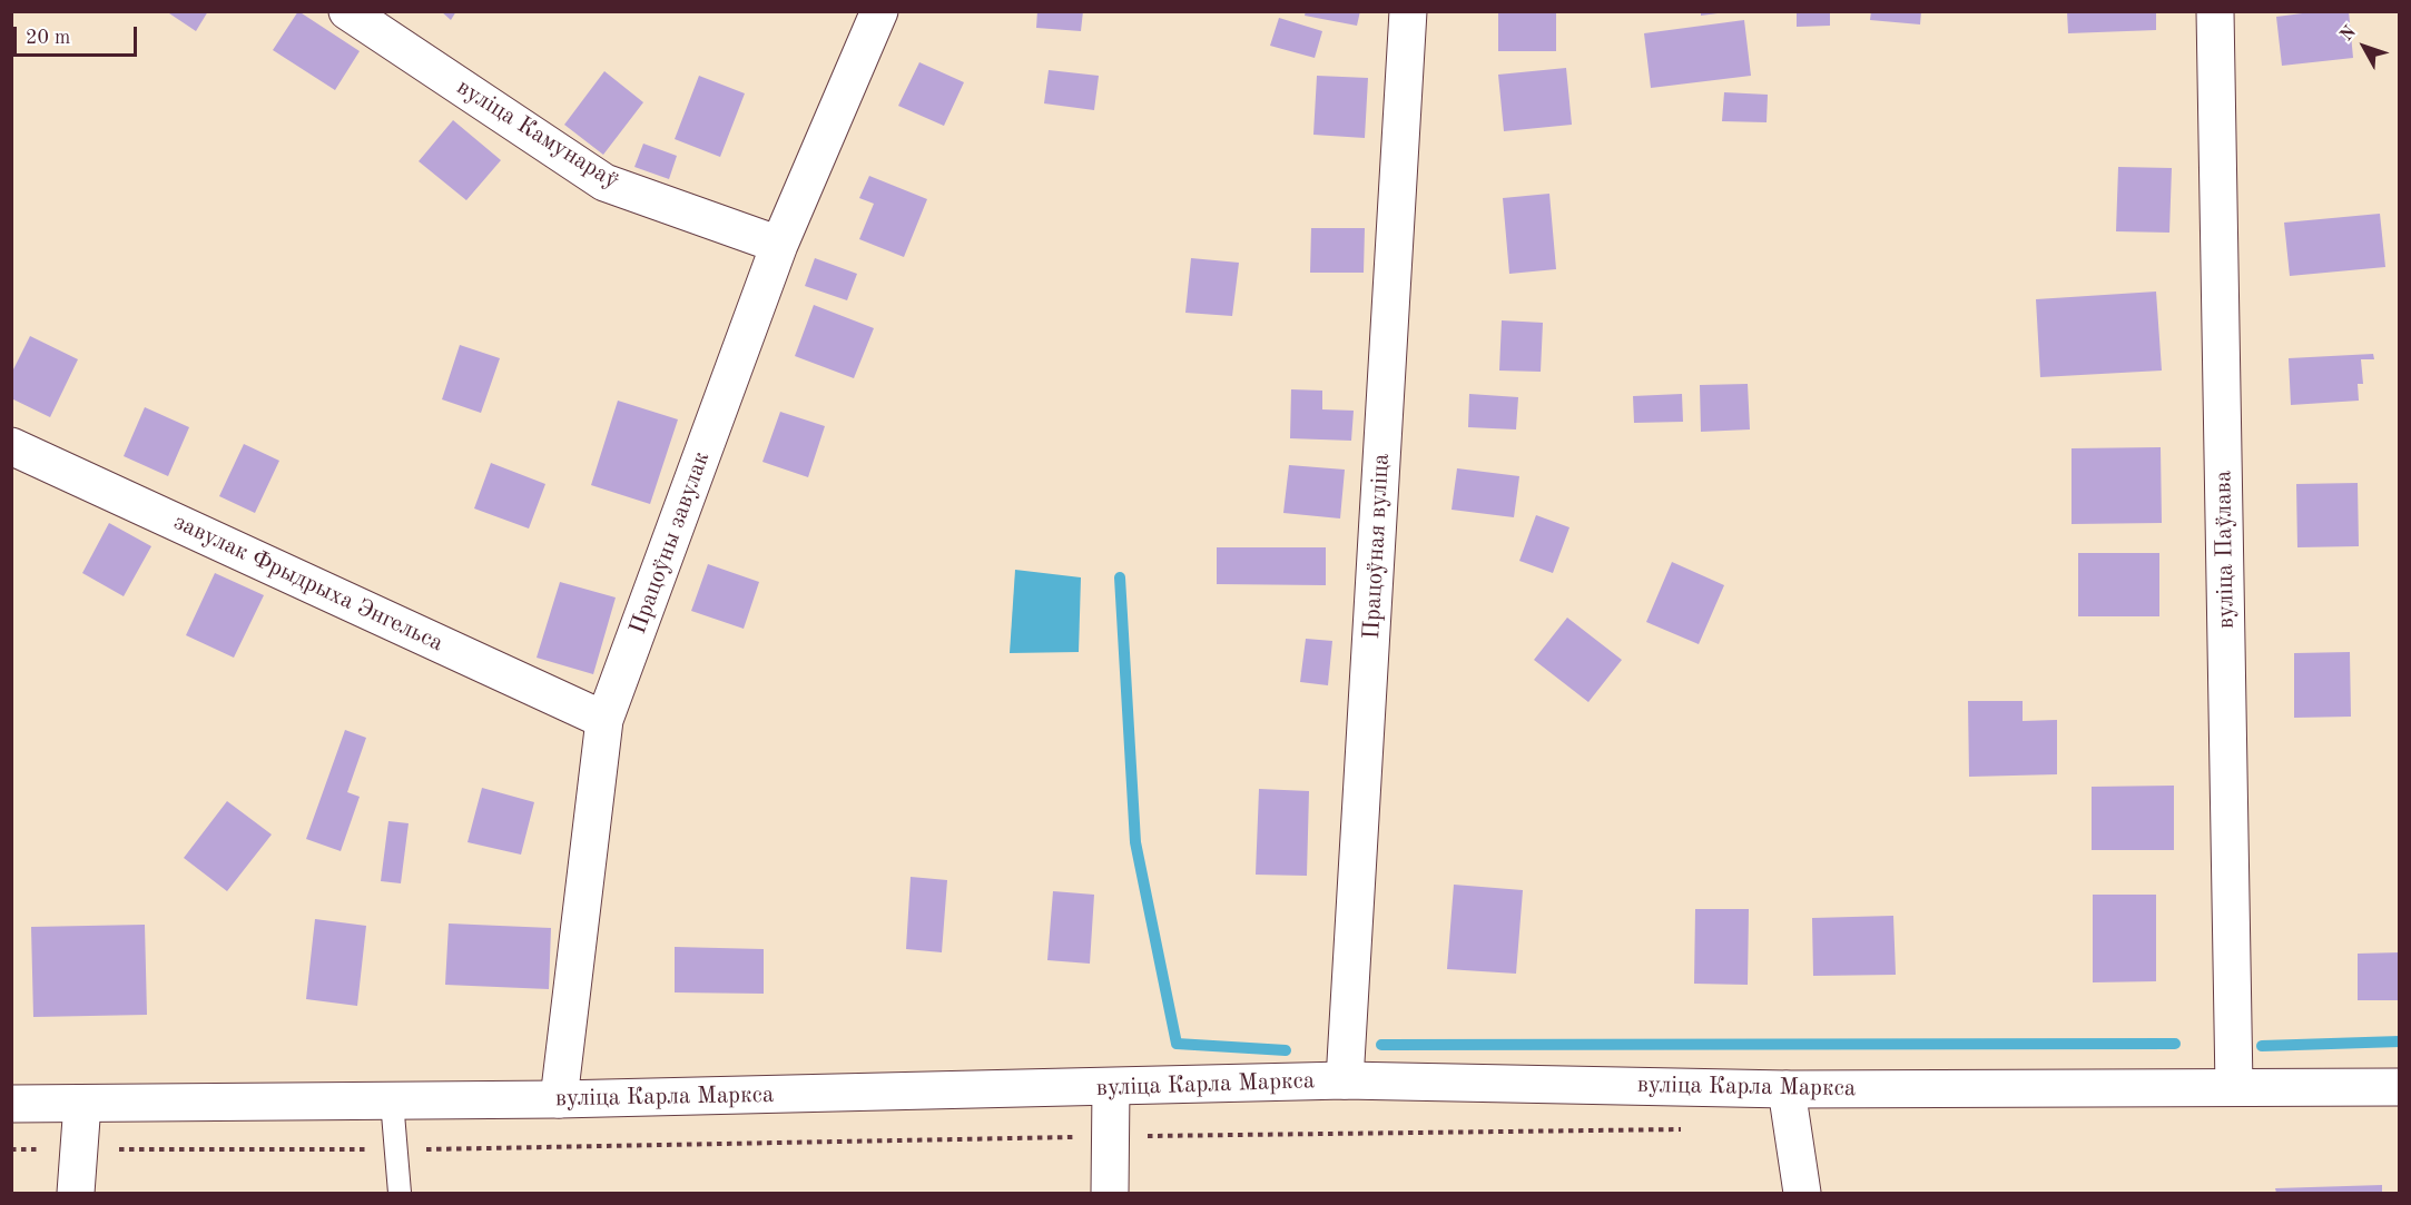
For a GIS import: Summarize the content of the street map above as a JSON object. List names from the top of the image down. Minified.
{"streets":{"street":["вуліца Камунараў","Працоўны завулак","Працоўная вуліца","вуліца Паўлава","завулак Фрыдрыха Энгельса","вуліца Карла Маркса"]},"crossings":[["вуліца Камунараў","Працоўны завулак"],["Працоўны завулак","завулак Фрыдрыха Энгельса"],["Працоўны завулак","вуліца Карла Маркса"],["Працоўная вуліца","вуліца Карла Маркса"],["вуліца Паўлава","вуліца Карла Маркса"]],"scale_bar":"20 m","north":"top left"}
